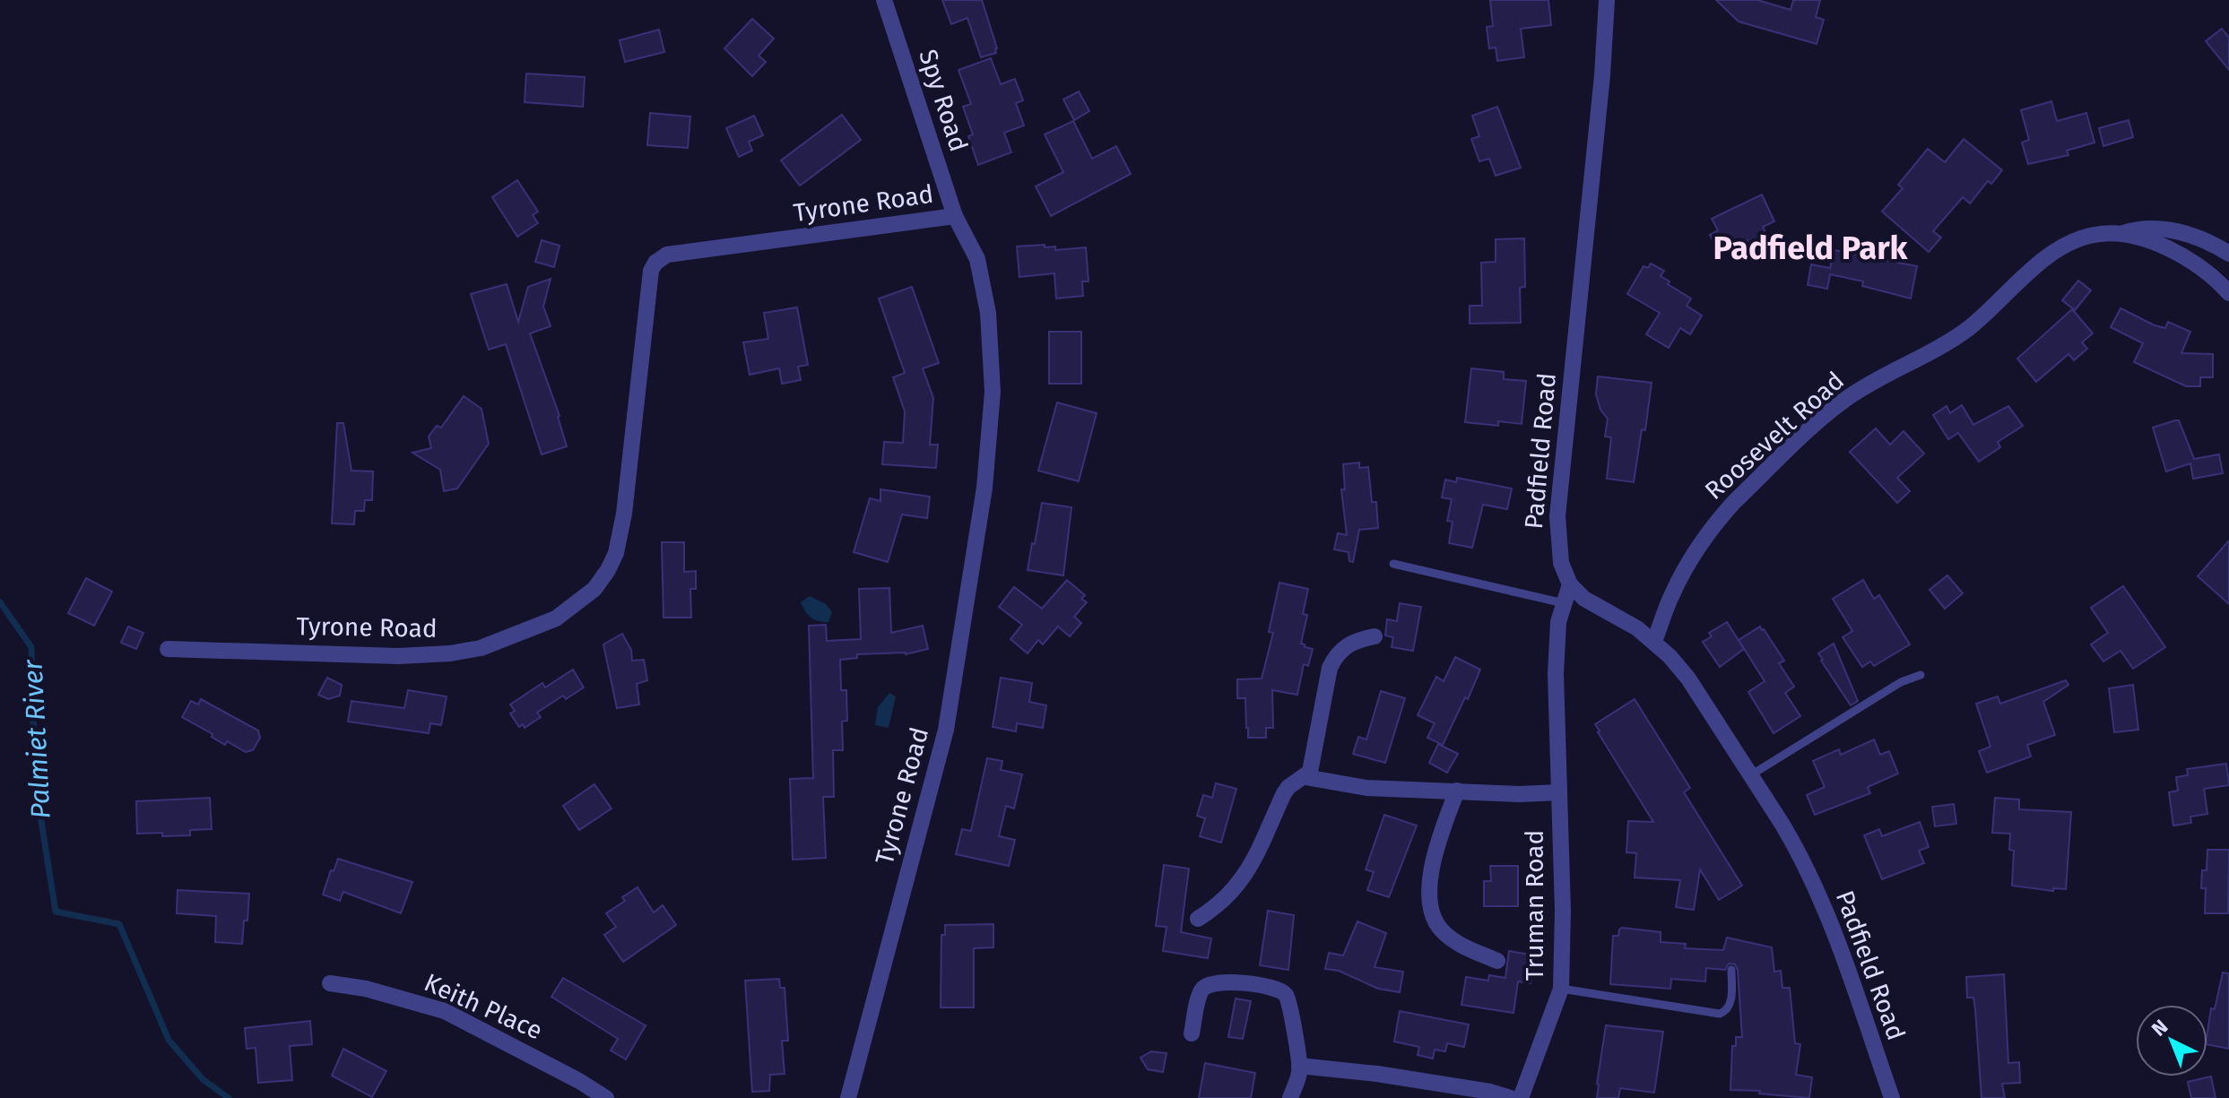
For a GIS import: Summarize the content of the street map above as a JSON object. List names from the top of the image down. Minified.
{"streets":{"street":["Spy Road","Tyrone Road","Roosevelt Road","Padfield Road","Truman Road","Keith Place"]},"crossings":[["Spy Road","Tyrone Road"],["Roosevelt Road","Padfield Road"],["Padfield Road","Truman Road"]],"districts":["Padfield Park"],"water":["Palmiet River"],"north":"top left"}
